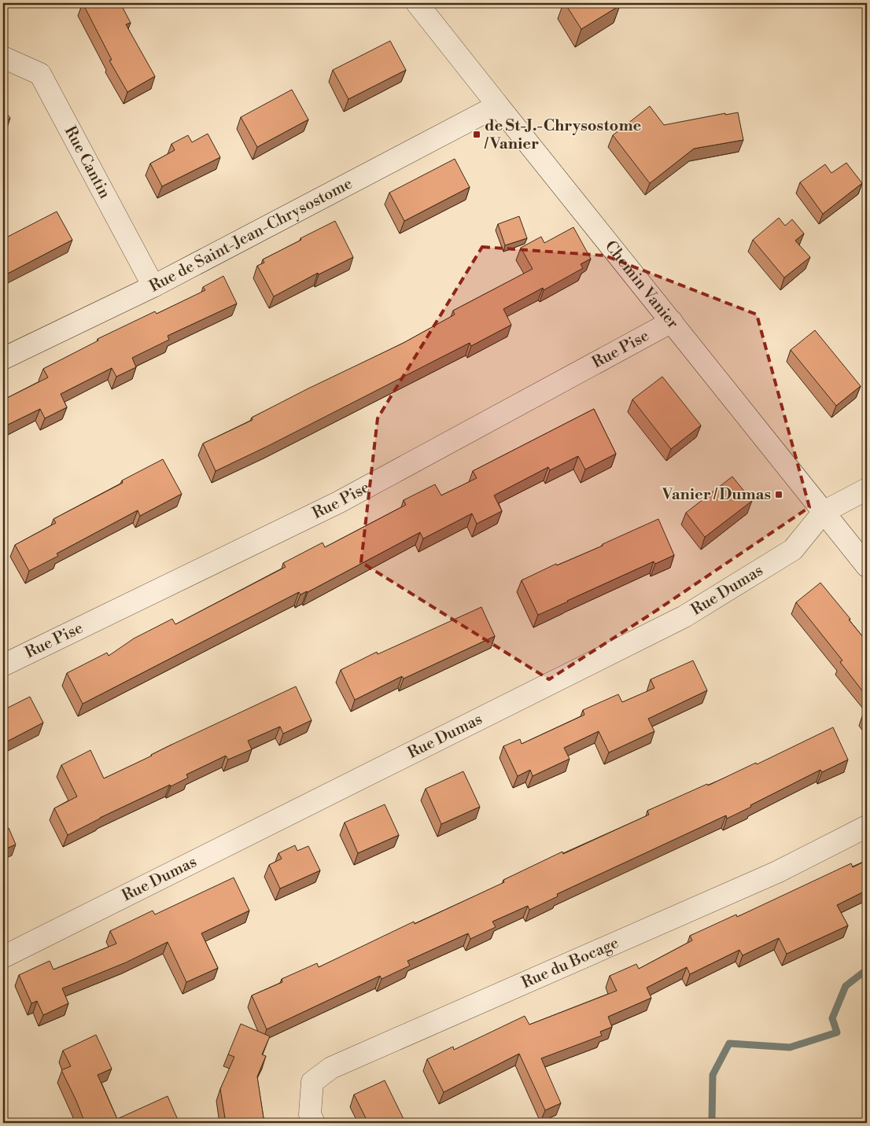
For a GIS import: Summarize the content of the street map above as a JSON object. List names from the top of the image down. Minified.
{"streets":{"street":["Rue Cantin","Rue de Saint-Jean-Chrysostome","Chemin Vanier","Rue Pise","Rue Dumas","Rue du Bocage"]},"crossings":[["Rue Cantin","Rue de Saint-Jean-Chrysostome"],["Rue de Saint-Jean-Chrysostome","Chemin Vanier"],["Chemin Vanier","Rue Pise"],["Chemin Vanier","Rue Dumas"]],"places":{"transit":["de St-J.-Chrysostome / Vanier","Vanier / Dumas"]}}
